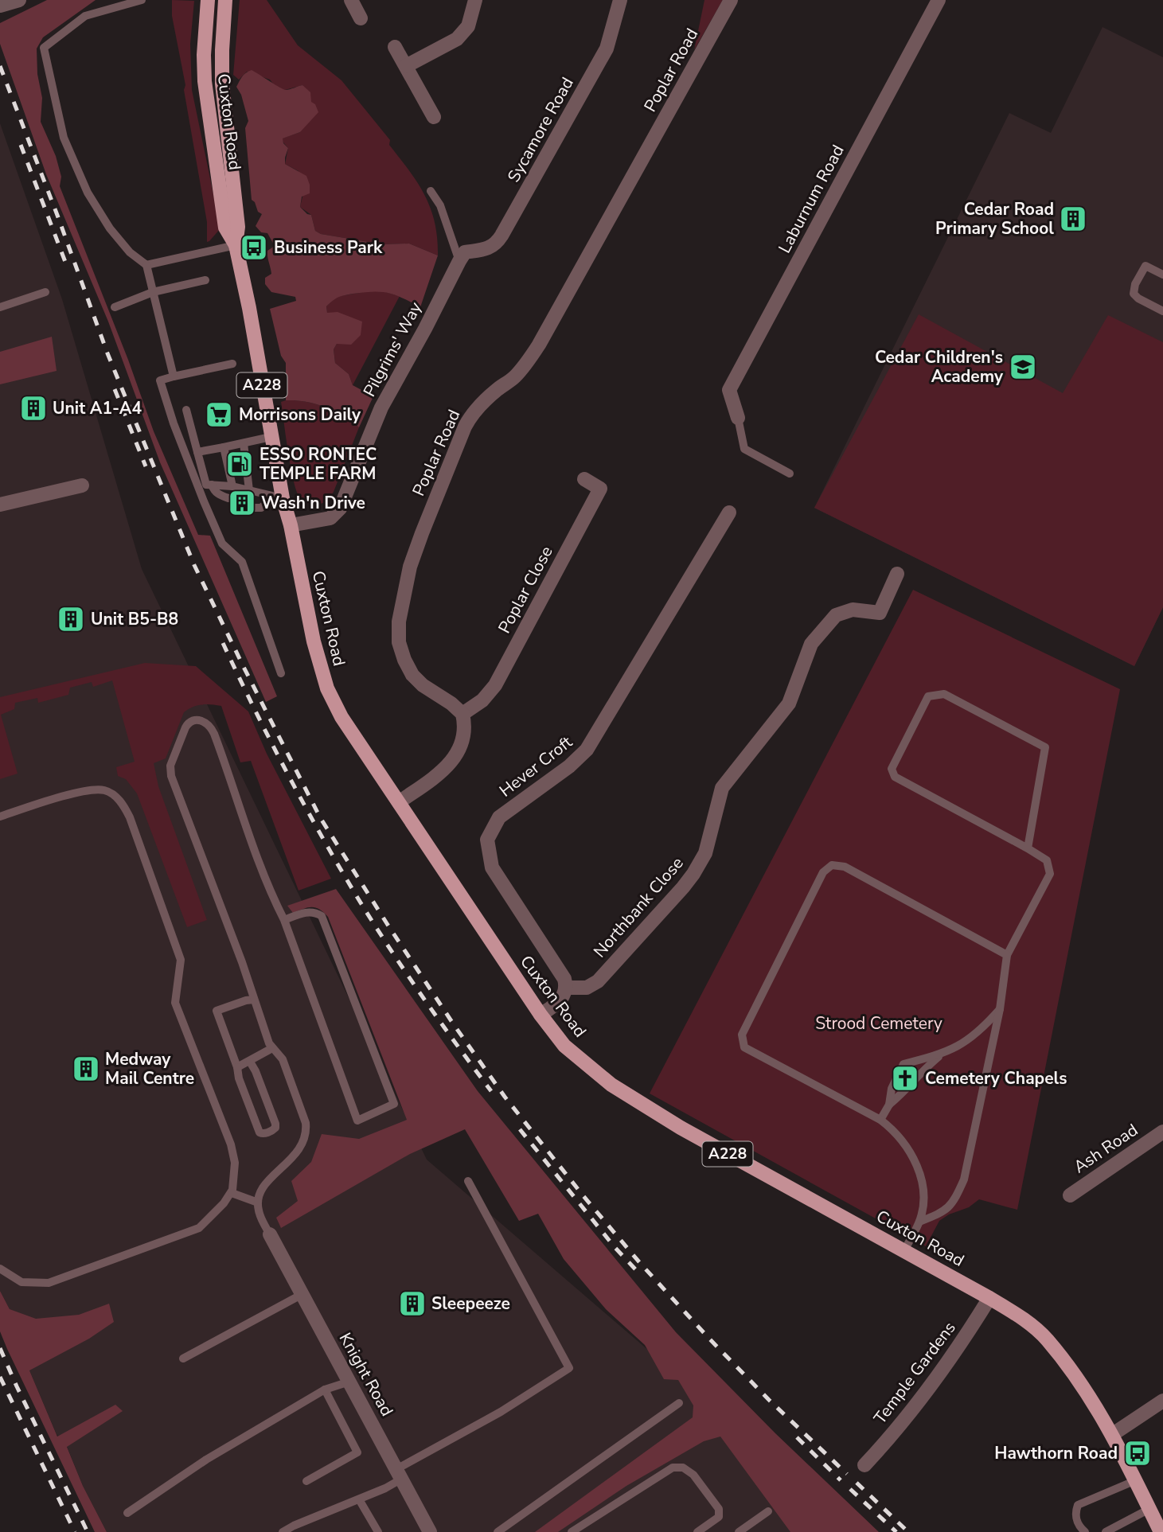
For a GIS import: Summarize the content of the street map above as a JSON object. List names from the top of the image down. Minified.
{"streets":{"main road":["Cuxton Road","A228"],"street":["Poplar Road","Sycamore Road","Laburnum Road","Pilgrims' Way","Poplar Close","Hever Croft","Northbank Close","Ash Road","Temple Gardens","Knight Road"]},"crossings":[["Poplar Road","Poplar Close"],["Cuxton Road","Pilgrims' Way"],["Cuxton Road","Temple Gardens"],["Sycamore Road","Pilgrims' Way"],["Hever Croft","Northbank Close"]],"parks":["Strood Cemetery"],"places":{"building":["Cedar Road Primary School","Unit A1-A4","Wash'n Drive","Unit B5-B8","Medway Mail Centre","Sleepeeze"],"bus stop":["Business Park","Hawthorn Road"],"school or university":["Cedar Children's Academy"],"supermarket":["Morrisons Daily"],"fuel station":["ESSO RONTEC TEMPLE FARM"],"church":["Cemetery Chapels"]}}
